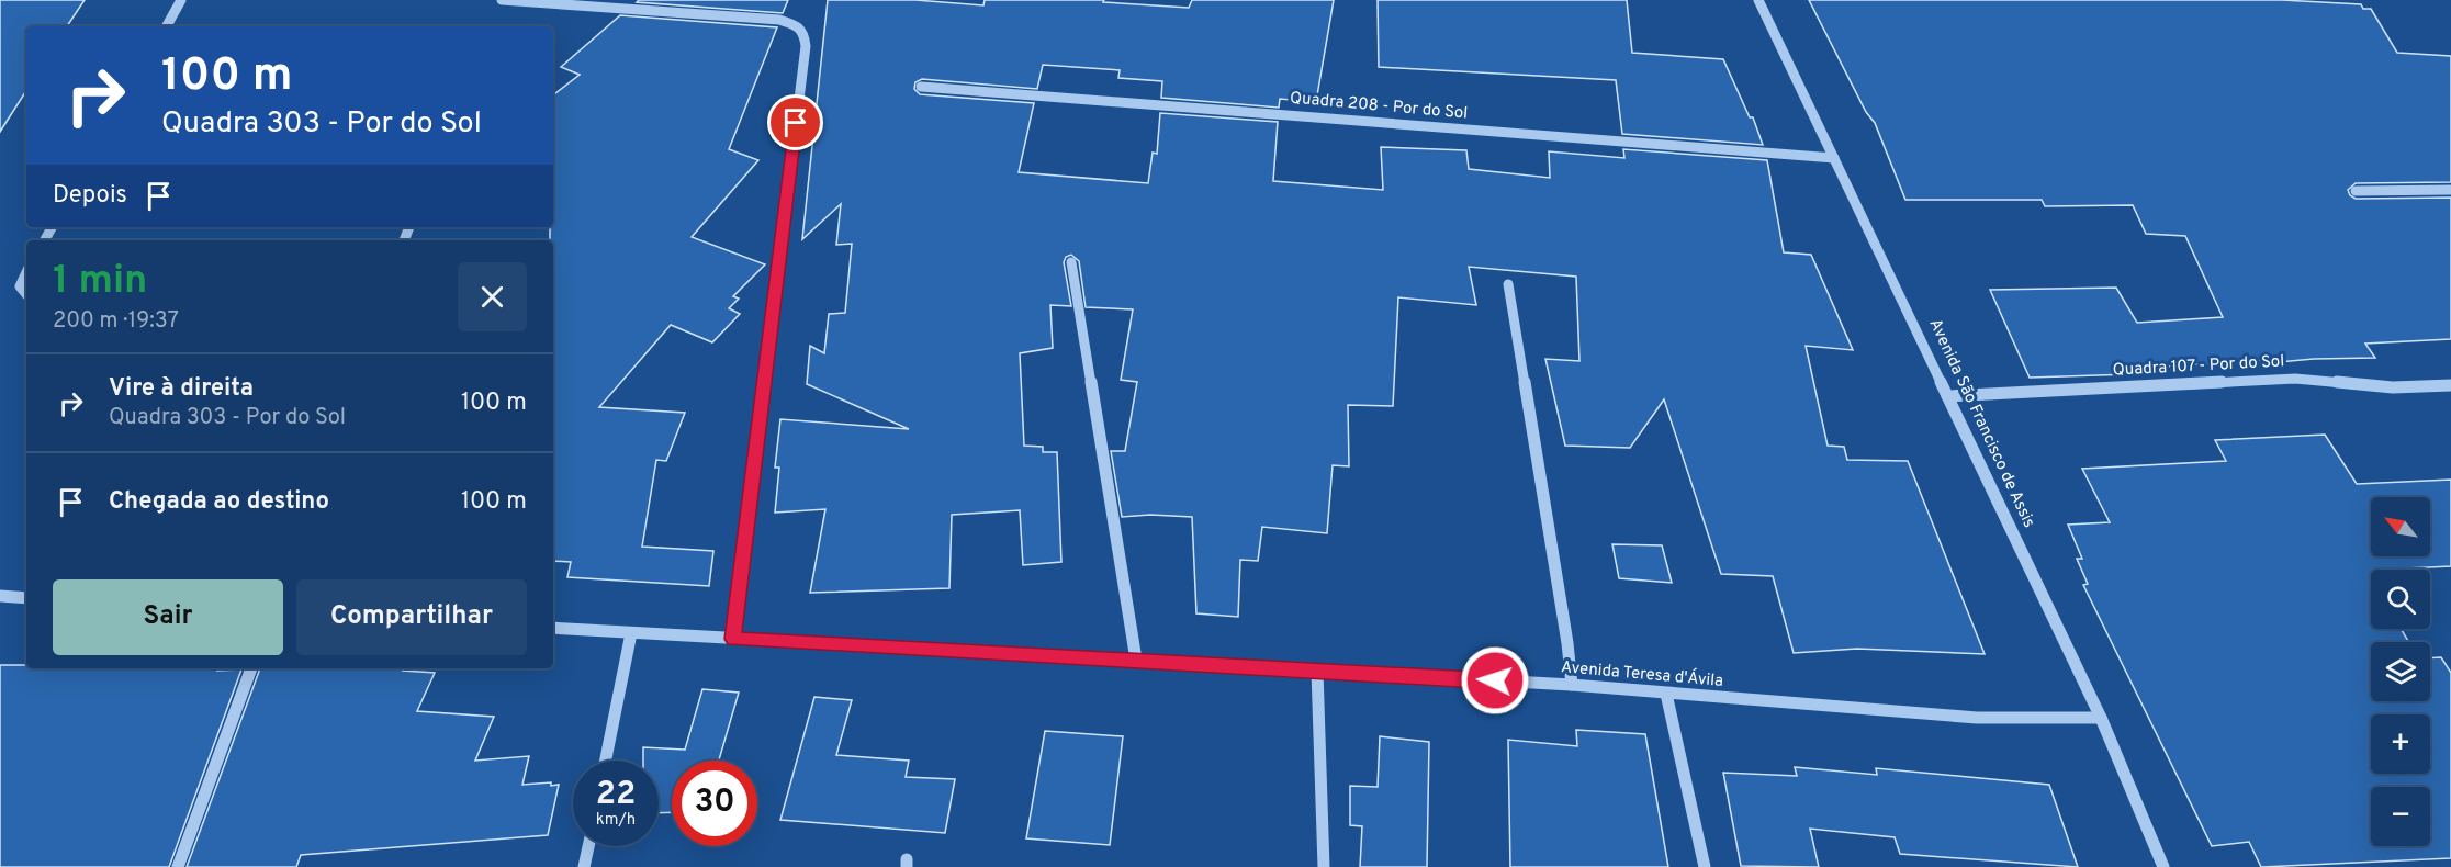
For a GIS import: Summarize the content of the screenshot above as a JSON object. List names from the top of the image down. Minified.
{"streets":{"street":["Quadra 208 - Por do Sol","Quadra 107 - Por do Sol","Avenida São Francisco de Assis","Avenida Teresa d'Ávila"]},"crossings":[["Quadra 208 - Por do Sol","Avenida São Francisco de Assis"],["Quadra 107 - Por do Sol","Avenida São Francisco de Assis"],["Avenida São Francisco de Assis","Avenida Teresa d'Ávila"]],"north":"top left","page":{"turn":["100 m","Quadra 303 - Por do Sol"],"then":"Depois","heading":["1 min","200 m · 19:37"],"list":[{"name":"Vire à direita","note":"Quadra 303 - Por do Sol","value":"100 m"},{"name":"Chegada ao destino","value":"100 m"}],"map_buttons":["+","−"],"buttons":["Sair","Compartilhar"],"speed":"22 km/h","limit":"30"}}
